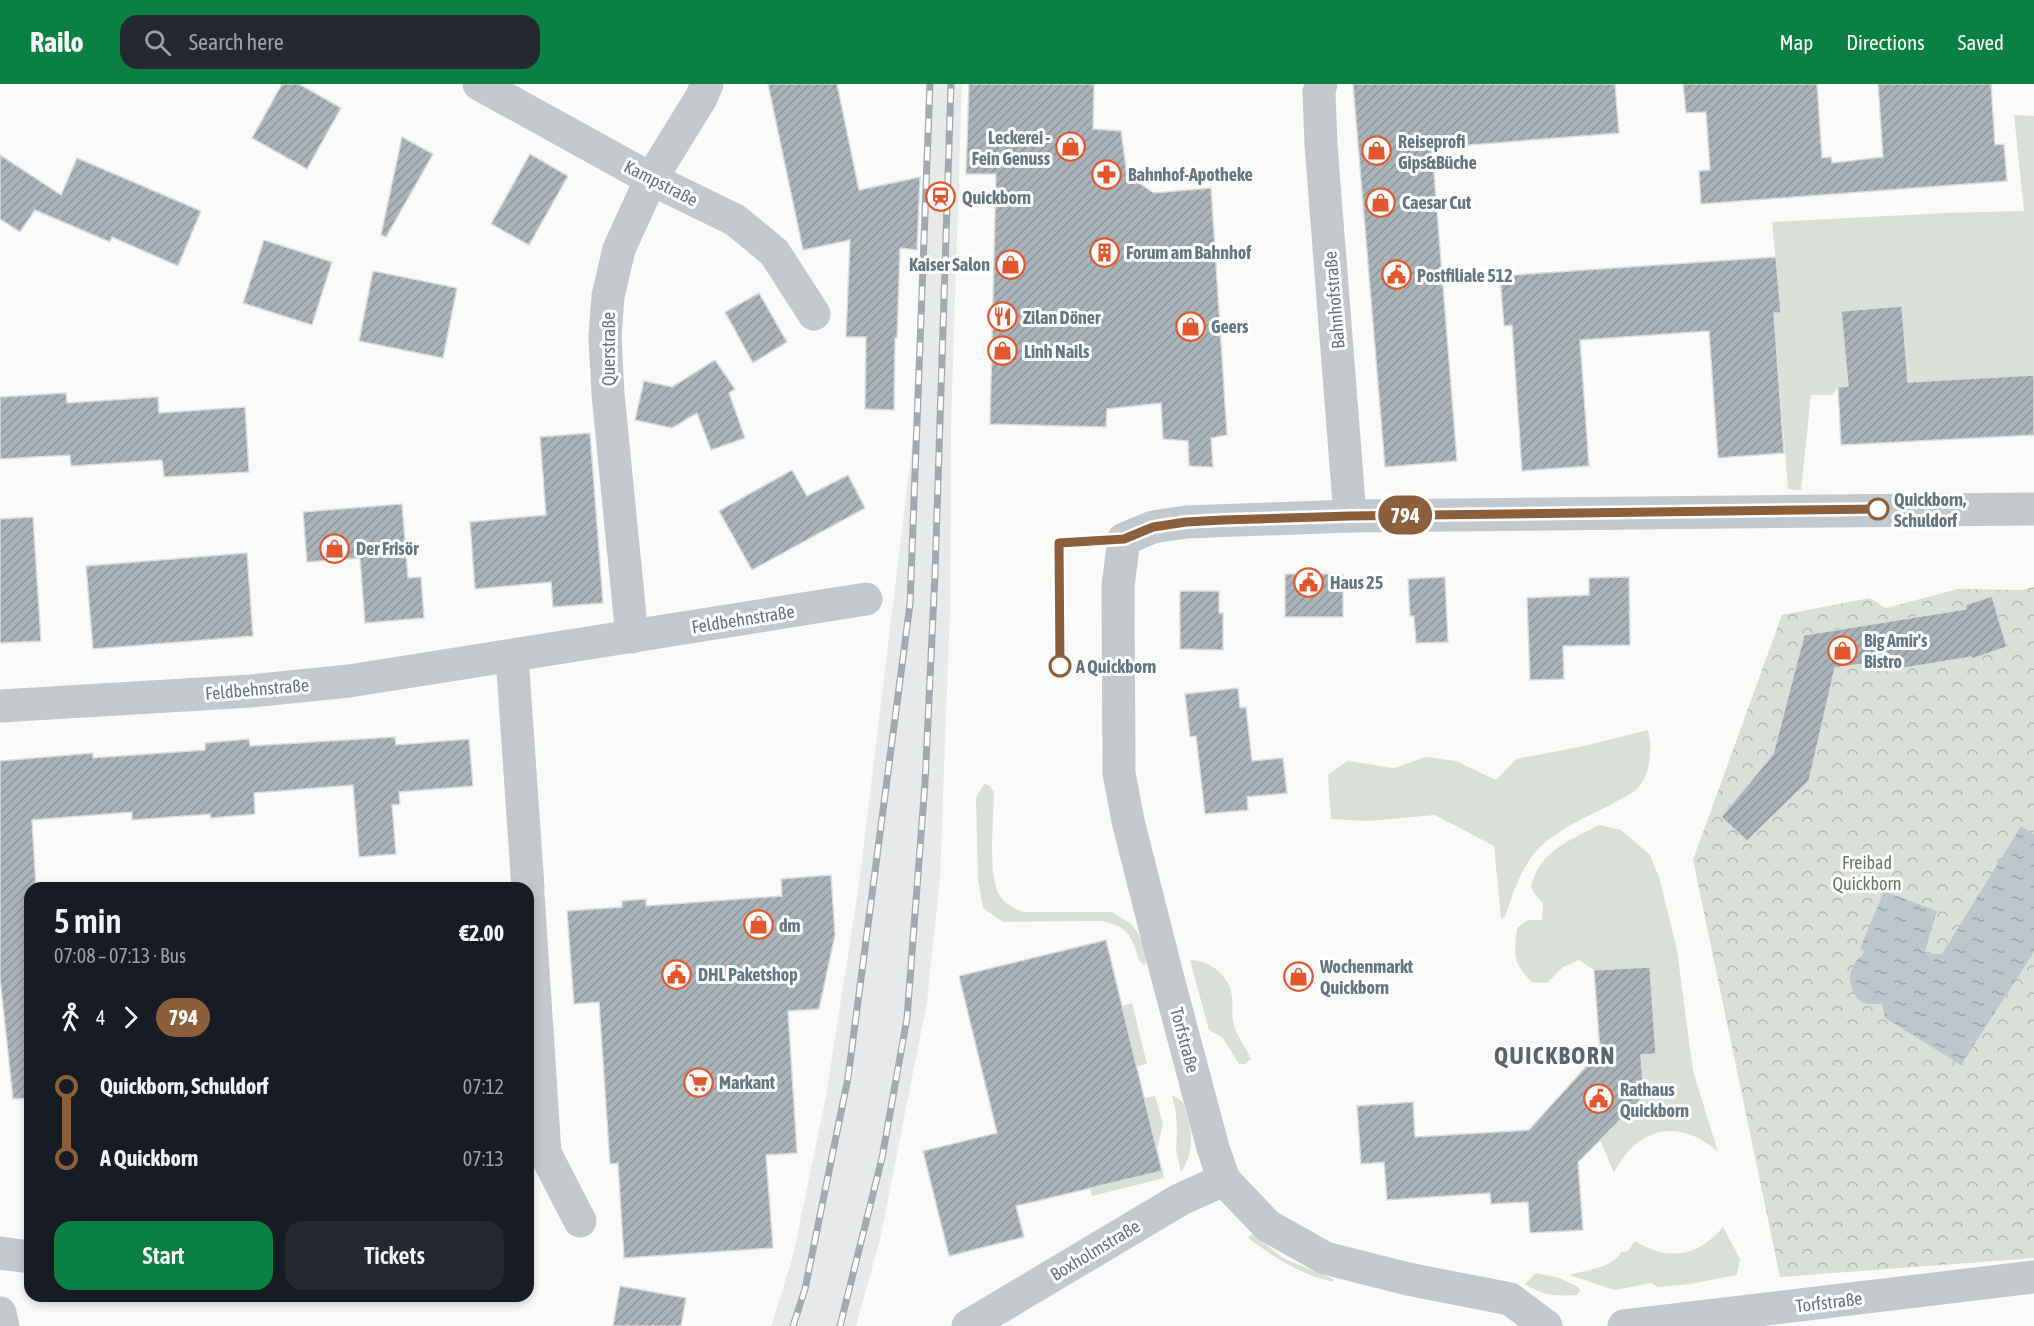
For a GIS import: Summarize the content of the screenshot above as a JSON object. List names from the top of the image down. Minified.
{"streets":{"street":["Kampstraße","Bahnhofstraße","Querstraße","Feldbehnstraße","Torfstraße","Boxholmstraße"]},"crossings":[["Kampstraße","Querstraße"],["Bahnhofstraße","Torfstraße"],["Querstraße","Feldbehnstraße"],["Torfstraße","Boxholmstraße"]],"districts":["QUICKBORN"],"parks":["Freibad Quickborn"],"places":{"shop":["Leckerei - Fein Genuss","Reiseprofi Gips&Büche","Caesar Cut","Kaiser Salon","Geers","Linh Nails","Der Frisör","Big Amir's Bistro","dm","Wochenmarkt Quickborn"],"pharmacy":["Bahnhof-Apotheke"],"station":["Quickborn"],"building":["Forum am Bahnhof"],"public building":["Postfiliale 512","Haus 25","DHL Paketshop","Rathaus Quickborn"],"restaurant":["Zilan Döner"],"other":["Quickborn, Schuldorf","A Quickborn"],"supermarket":["Markant"]},"lines":["bus line 794"],"page":{"header":"Railo","search":"Search here","nav":["Map","Directions","Saved"],"on_map":"794","heading":["5 min","07:08 – 07:13 · Bus","€2.00"],"legs":["4","794"],"list":[{"name":"Quickborn, Schuldorf","value":"07:12"},{"name":"A Quickborn","value":"07:13"}],"buttons":["Start","Tickets"]}}
